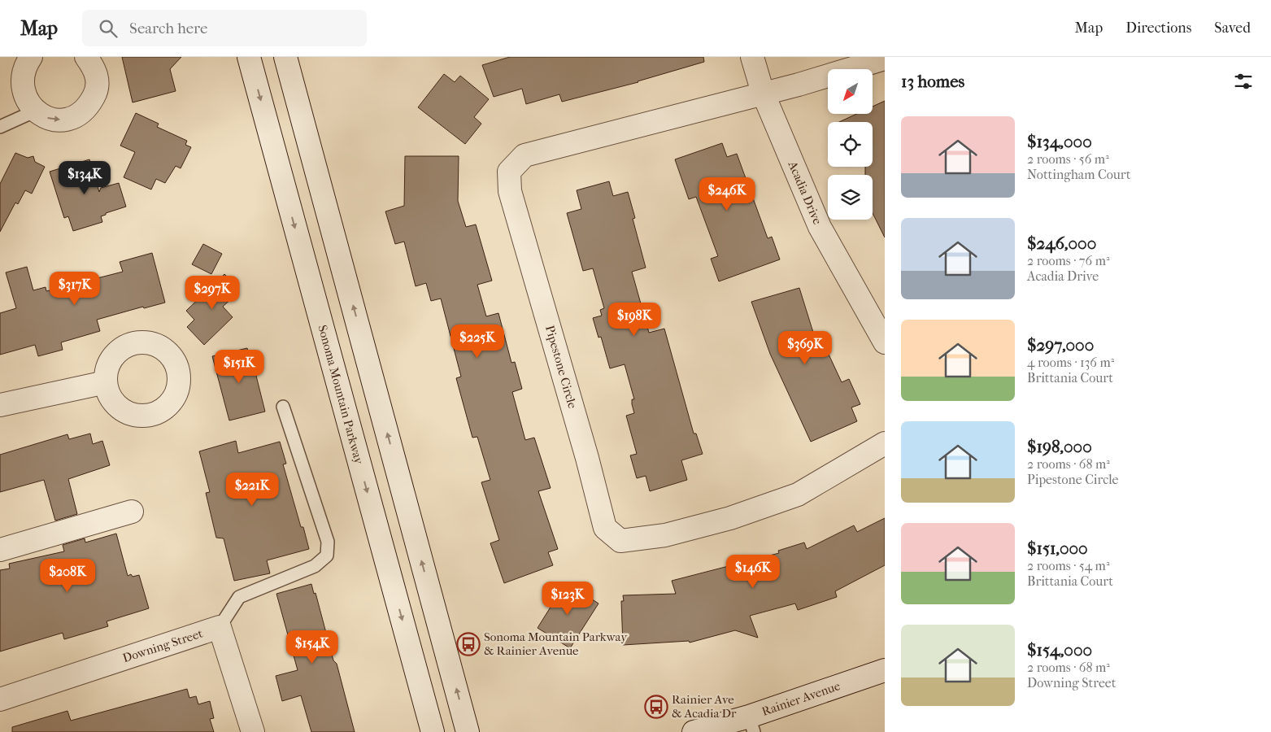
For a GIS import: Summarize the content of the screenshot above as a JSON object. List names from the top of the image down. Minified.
{"streets":{"street":["Acadia Drive","Pipestone Circle","Sonoma Mountain Parkway","Downing Street","Rainier Avenue"]},"crossings":[["Acadia Drive","Pipestone Circle"]],"places":{"bus stop":["Sonoma Mountain Parkway & Rainier Avenue","Rainier Ave & Acadia Dr"]},"north":"bottom left","page":{"header":"Map","search":"Search here","nav":["Map","Directions","Saved"],"heading":"13 homes","list":[{"name":"$134,000","note":"2 rooms · 56 m² · Nottingham Court"},{"name":"$246,000","note":"2 rooms · 76 m² · Acadia Drive"},{"name":"$297,000","note":"4 rooms · 136 m² · Brittania Court"},{"name":"$198,000","note":"2 rooms · 68 m² · Pipestone Circle"},{"name":"$151,000","note":"2 rooms · 54 m² · Brittania Court"},{"name":"$154,000","note":"2 rooms · 68 m² · Downing Street"}],"price":["$134K","$246K","$317K","$297K","$198K","$225K","$369K","$151K","$221K","$146K","$208K","$123K","$154K"]}}
